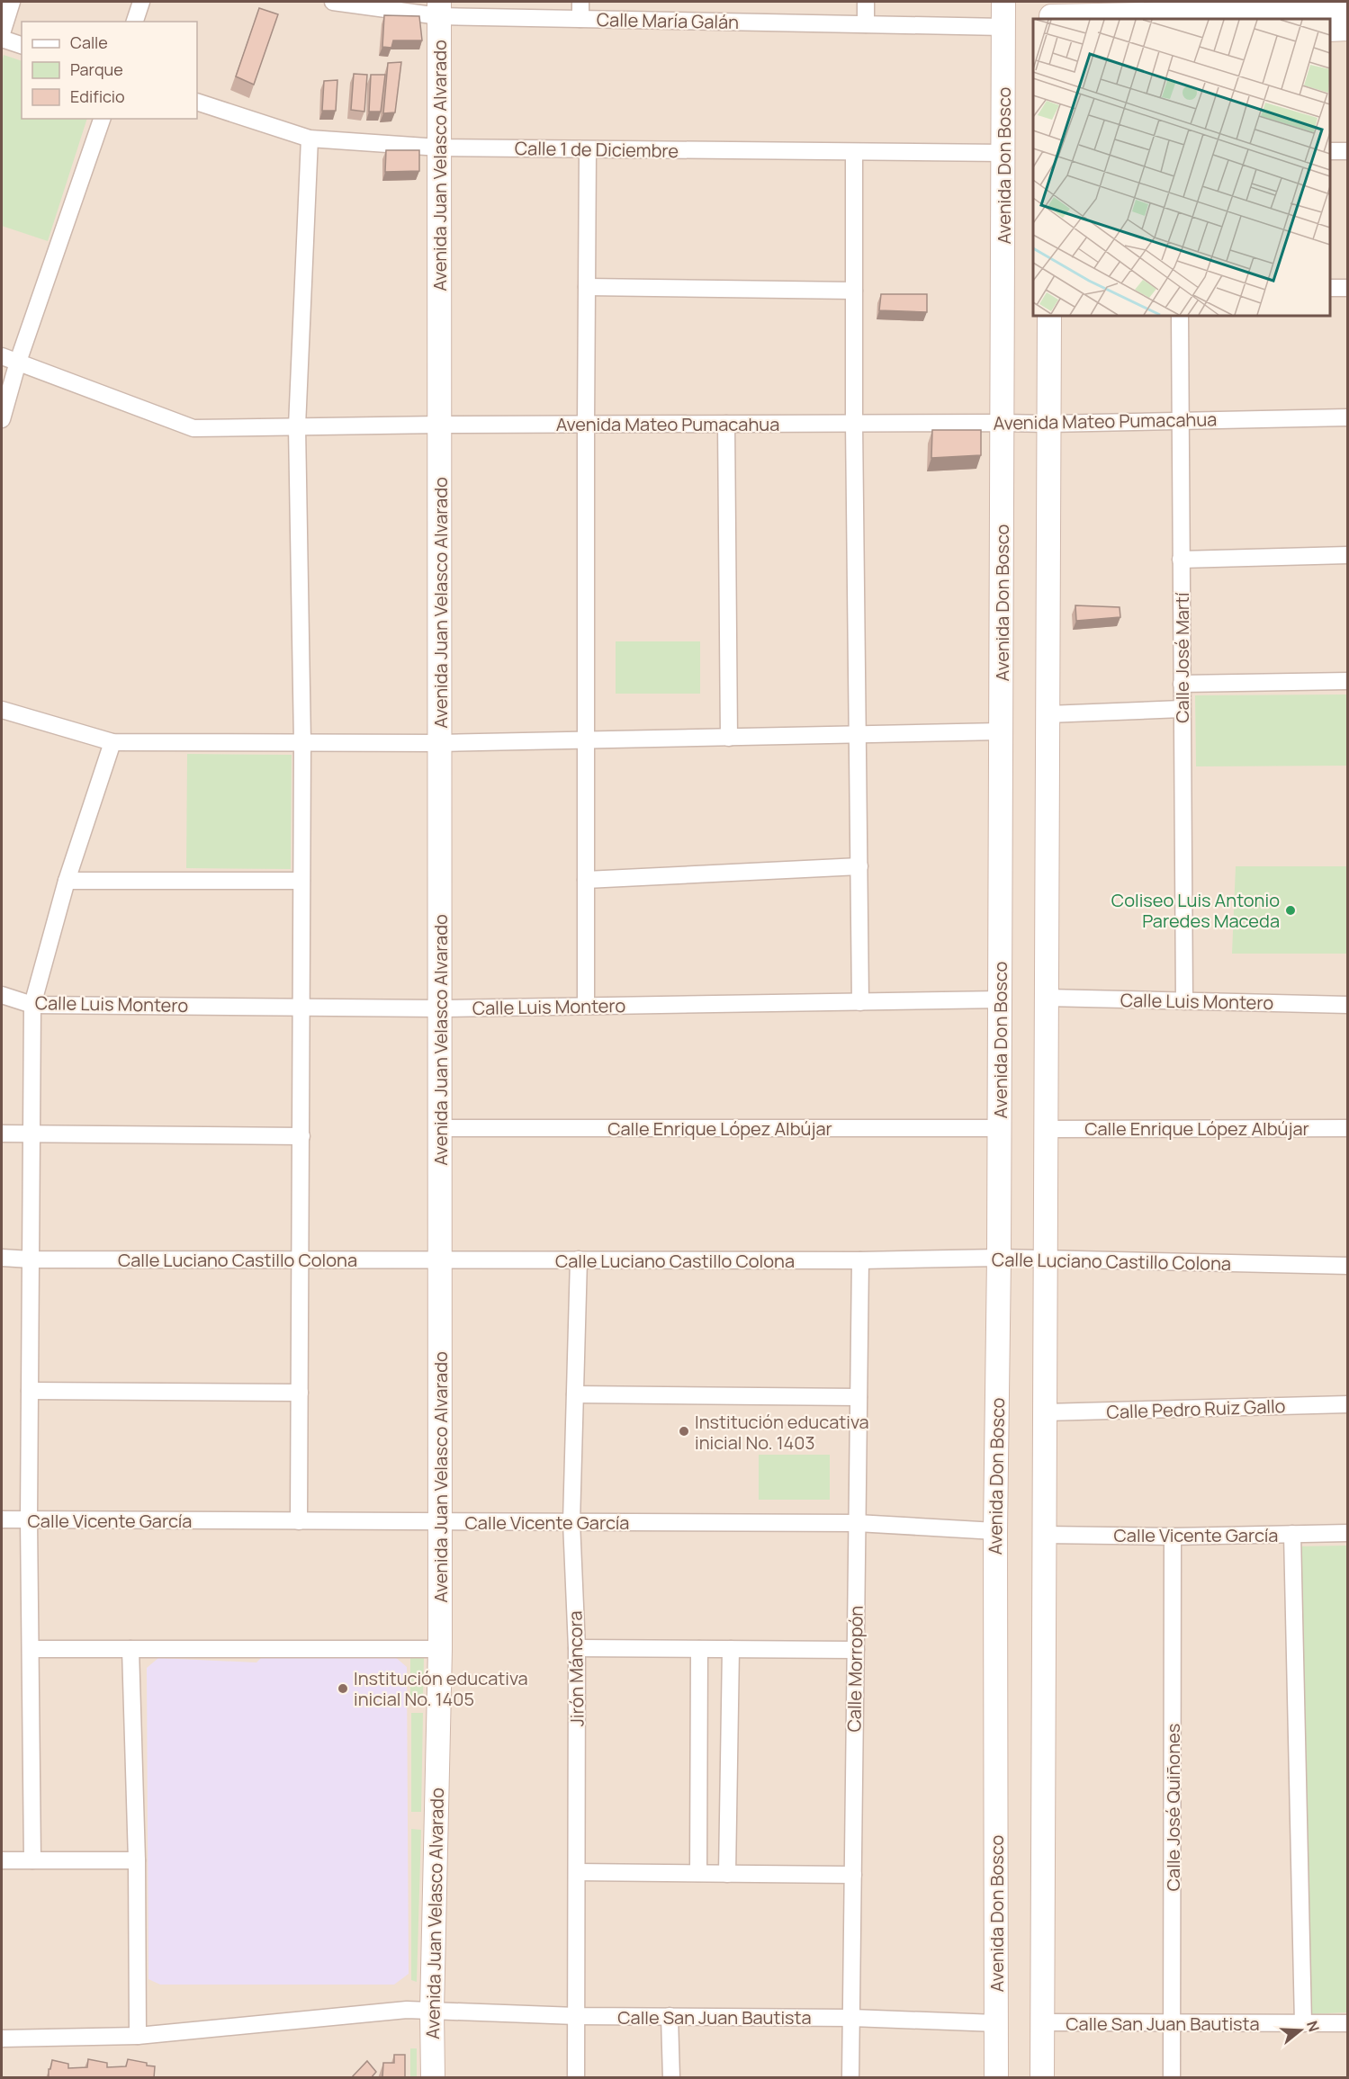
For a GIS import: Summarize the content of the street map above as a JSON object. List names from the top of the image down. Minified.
{"streets":{"street":["Calle María Galán","Calle 1 de Diciembre","Avenida Juan Velasco Alvarado","Avenida Don Bosco","Avenida Mateo Pumacahua","Calle José Martí","Calle Luis Montero","Calle Enrique López Albújar","Calle Luciano Castillo Colona","Calle Pedro Ruiz Gallo","Calle Vicente García","Jirón Máncora","Calle Morropón","Calle José Quiñones","Calle San Juan Bautista"]},"crossings":[["Calle María Galán","Avenida Juan Velasco Alvarado"],["Calle María Galán","Avenida Don Bosco"],["Calle 1 de Diciembre","Avenida Juan Velasco Alvarado"],["Calle 1 de Diciembre","Avenida Don Bosco"],["Avenida Juan Velasco Alvarado","Avenida Mateo Pumacahua"],["Avenida Juan Velasco Alvarado","Calle Luis Montero"],["Avenida Juan Velasco Alvarado","Calle Enrique López Albújar"],["Avenida Juan Velasco Alvarado","Calle Luciano Castillo Colona"],["Avenida Juan Velasco Alvarado","Calle Vicente García"],["Avenida Juan Velasco Alvarado","Calle San Juan Bautista"],["Avenida Don Bosco","Avenida Mateo Pumacahua"],["Avenida Don Bosco","Calle Luis Montero"],["Avenida Don Bosco","Calle Enrique López Albújar"],["Avenida Don Bosco","Calle Luciano Castillo Colona"],["Avenida Don Bosco","Calle Vicente García"],["Avenida Don Bosco","Calle San Juan Bautista"],["Avenida Mateo Pumacahua","Calle José Martí"],["Calle José Martí","Calle Luis Montero"],["Calle Luciano Castillo Colona","Jirón Máncora"],["Calle Luciano Castillo Colona","Calle Morropón"],["Calle Vicente García","Jirón Máncora"],["Calle Vicente García","Calle Morropón"],["Calle Vicente García","Calle José Quiñones"],["Jirón Máncora","Calle San Juan Bautista"],["Calle Morropón","Calle San Juan Bautista"],["Calle José Quiñones","Calle San Juan Bautista"]],"places":["Coliseo Luis Antonio Paredes Maceda","Institución educativa inicial No. 1403","Institución educativa inicial No. 1405"],"legend":["Calle","Parque","Edificio"],"north":"right"}
